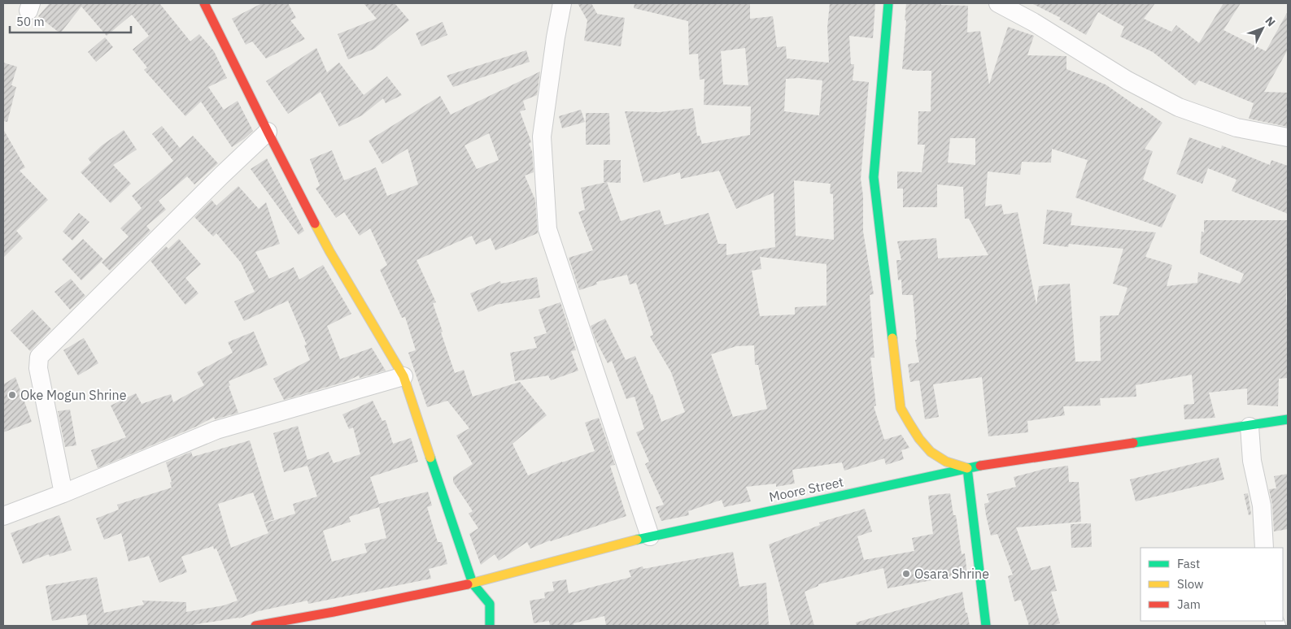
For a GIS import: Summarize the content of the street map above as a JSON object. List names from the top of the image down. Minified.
{"streets":{"street":["Moore Street"]},"places":["Oke Mogun Shrine","Osara Shrine"],"legend":["Fast","Slow","Jam"],"scale_bar":"50 m","north":"top right"}
